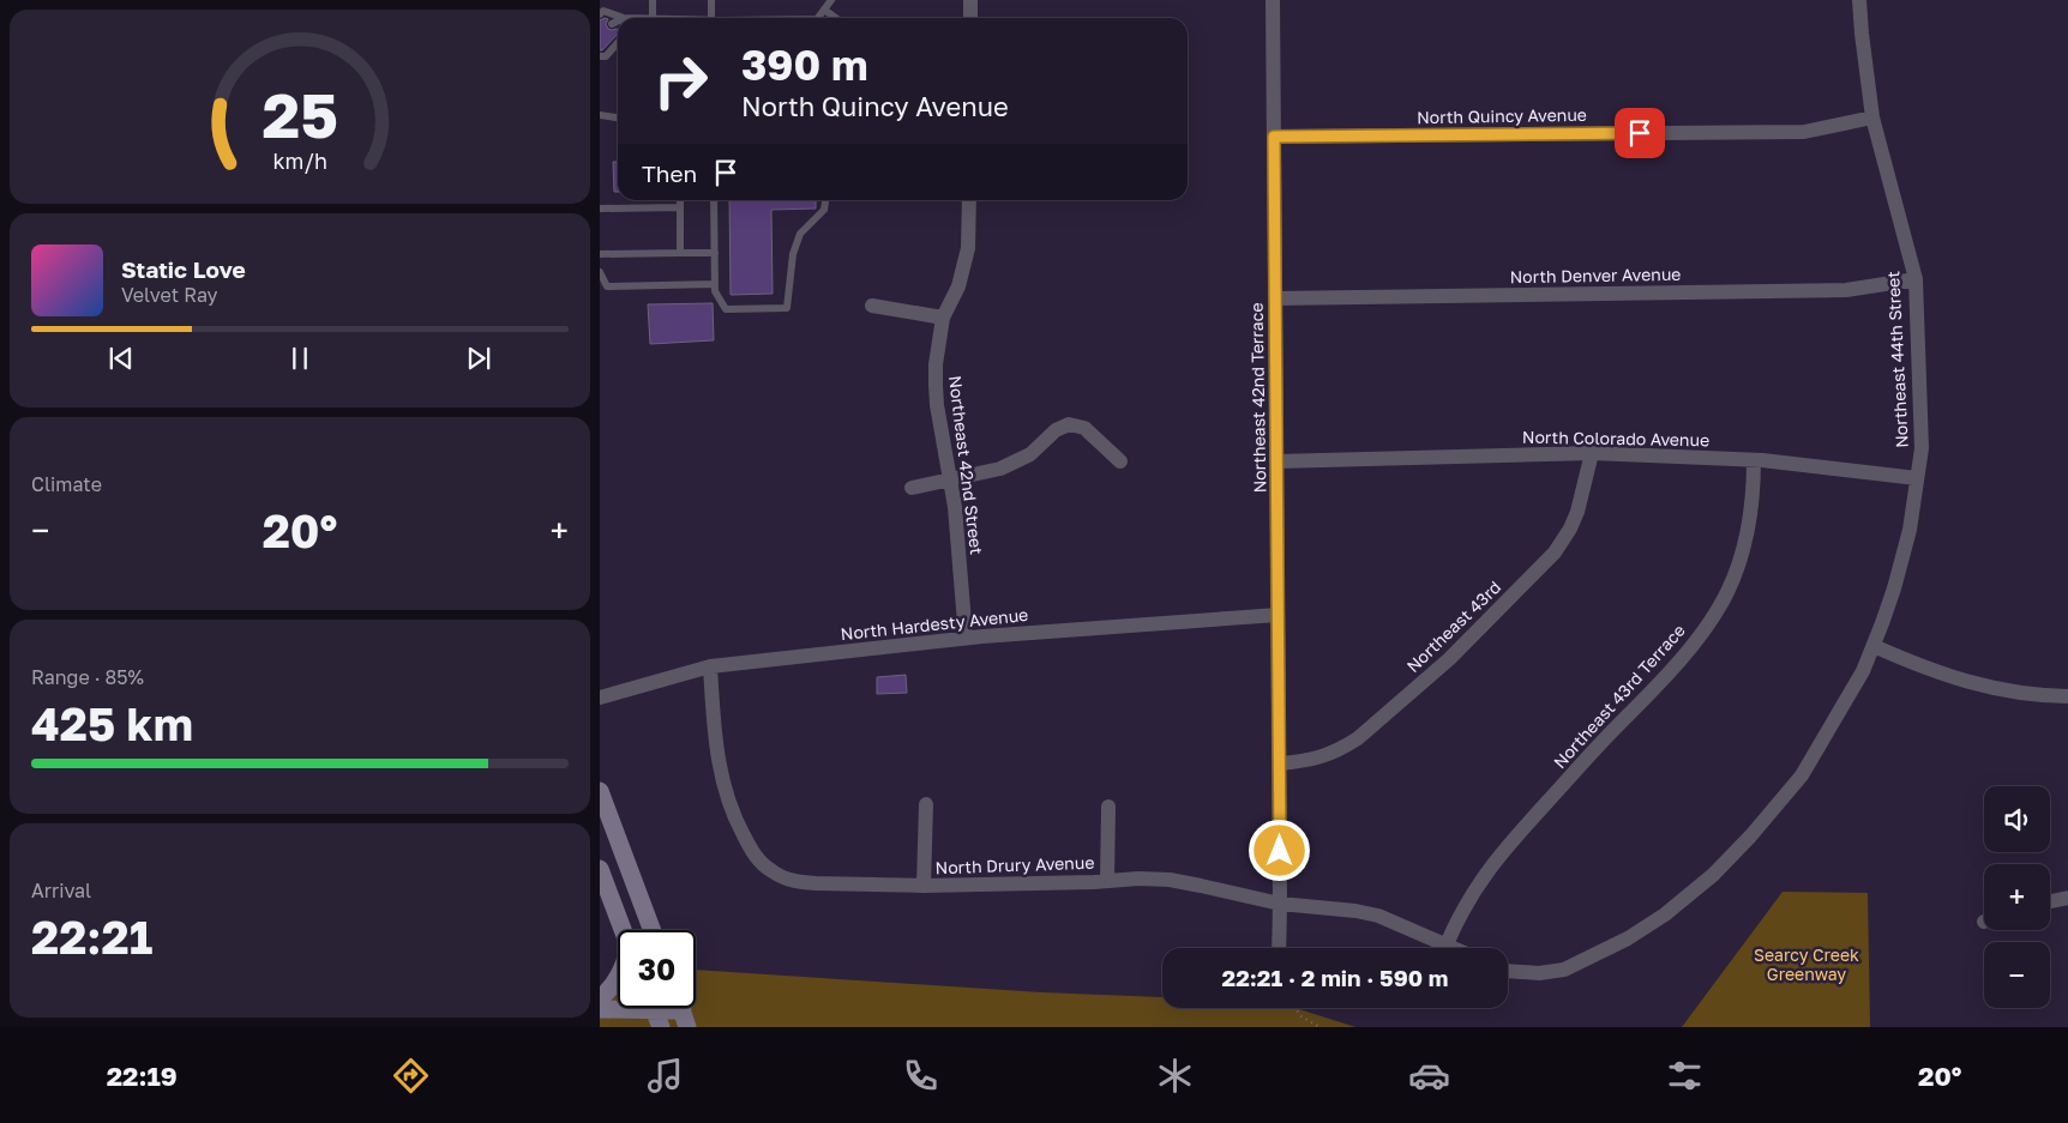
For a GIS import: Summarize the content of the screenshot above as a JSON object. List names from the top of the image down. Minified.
{"streets":{"street":["North Quincy Avenue","North Denver Avenue","Northeast 44th Street","Northeast 42nd Terrace","North Colorado Avenue","Northeast 42nd Street","North Hardesty Avenue","Northeast 43rd","Northeast 43rd Terrace","North Drury Avenue"]},"crossings":[["North Quincy Avenue","Northeast 44th Street"],["North Quincy Avenue","Northeast 42nd Terrace"],["North Denver Avenue","Northeast 44th Street"],["North Denver Avenue","Northeast 42nd Terrace"],["Northeast 44th Street","North Colorado Avenue"],["Northeast 42nd Terrace","North Colorado Avenue"],["Northeast 42nd Terrace","North Hardesty Avenue"],["Northeast 42nd Terrace","Northeast 43rd"],["Northeast 42nd Terrace","North Drury Avenue"],["North Colorado Avenue","Northeast 43rd"],["North Colorado Avenue","Northeast 43rd Terrace"],["Northeast 42nd Street","North Hardesty Avenue"],["North Hardesty Avenue","North Drury Avenue"],["Northeast 43rd Terrace","North Drury Avenue"]],"parks":["Searcy Creek Greenway"],"page":{"turn":["390 m","North Quincy Avenue"],"then":"Then","song":["Static Love","Velvet Ray"],"tile":["Climate",["Range · 85%","425 km"],["Arrival","22:21"]],"heat":["−","20°","+"],"map_buttons":["+","−"],"limit":"30","trip":"22:21 · 2 min · 590 m","tabs":["22:19","20°"],"gauge":["25","km/h"]}}
